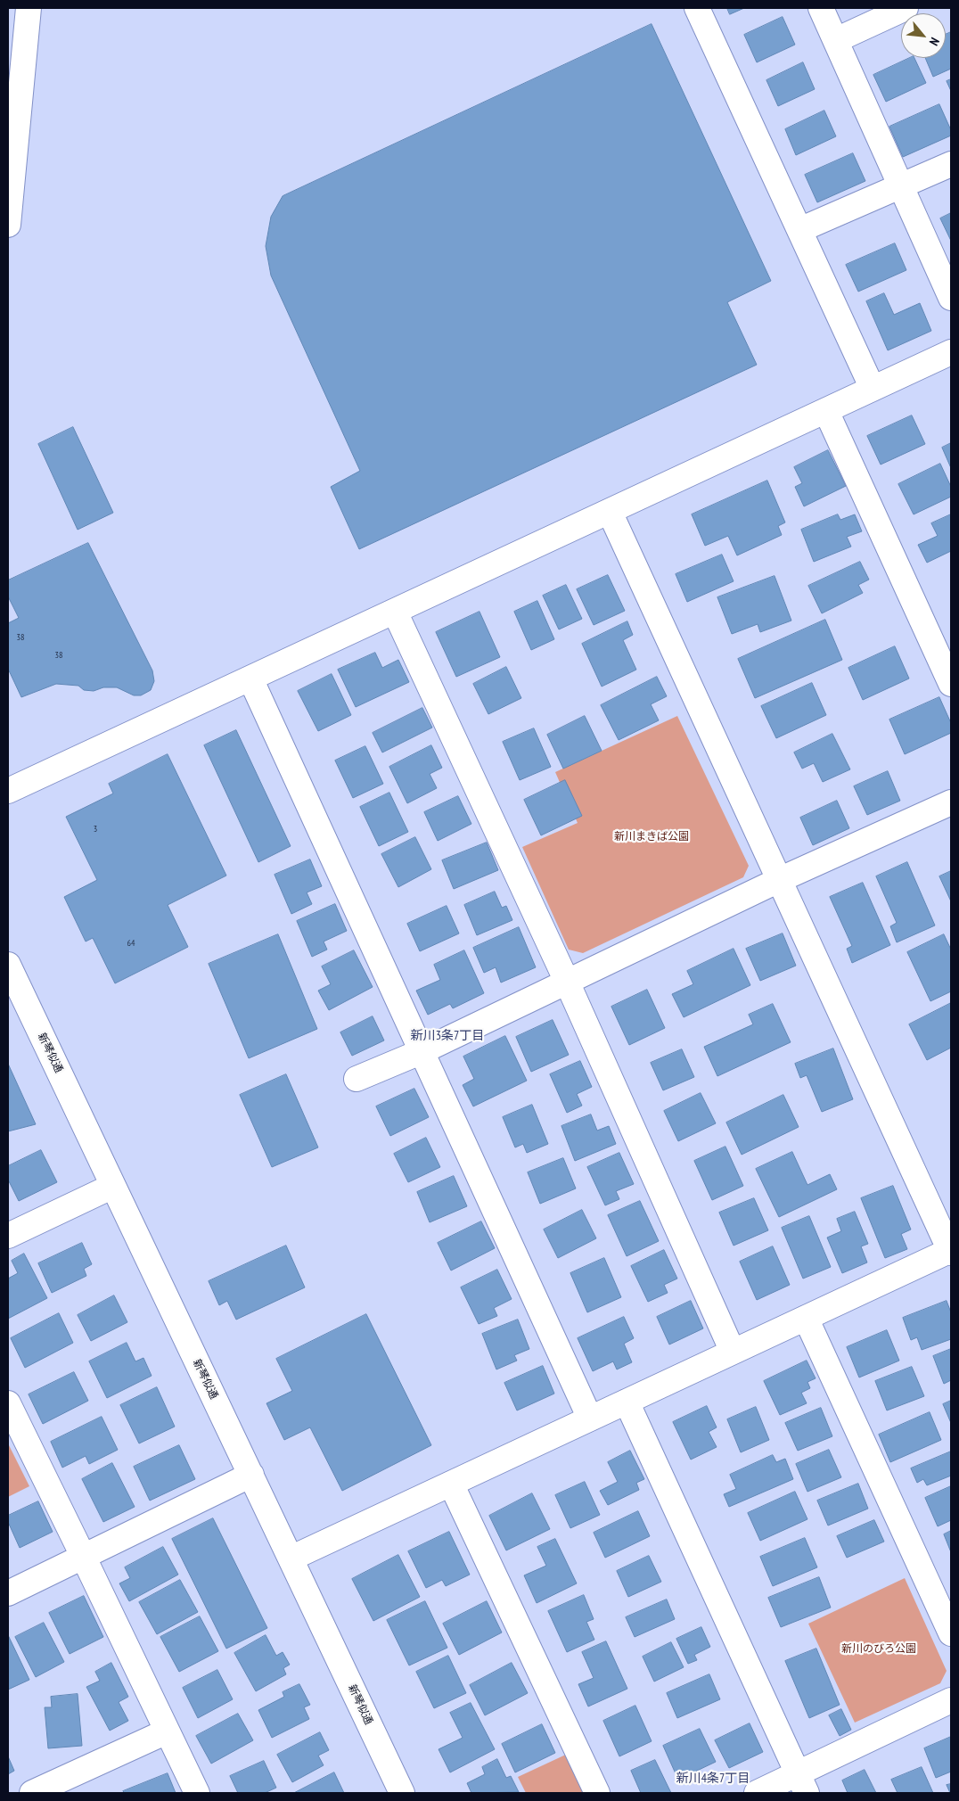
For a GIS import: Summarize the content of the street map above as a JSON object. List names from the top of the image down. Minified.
{"streets":{"street":["新琴似通"]},"districts":["新川3条7丁目","新川4条7丁目"],"parks":["新川まきば公園","新川のびろ公園"],"house_numbers":["38","38","3","64"],"north":"bottom right"}
